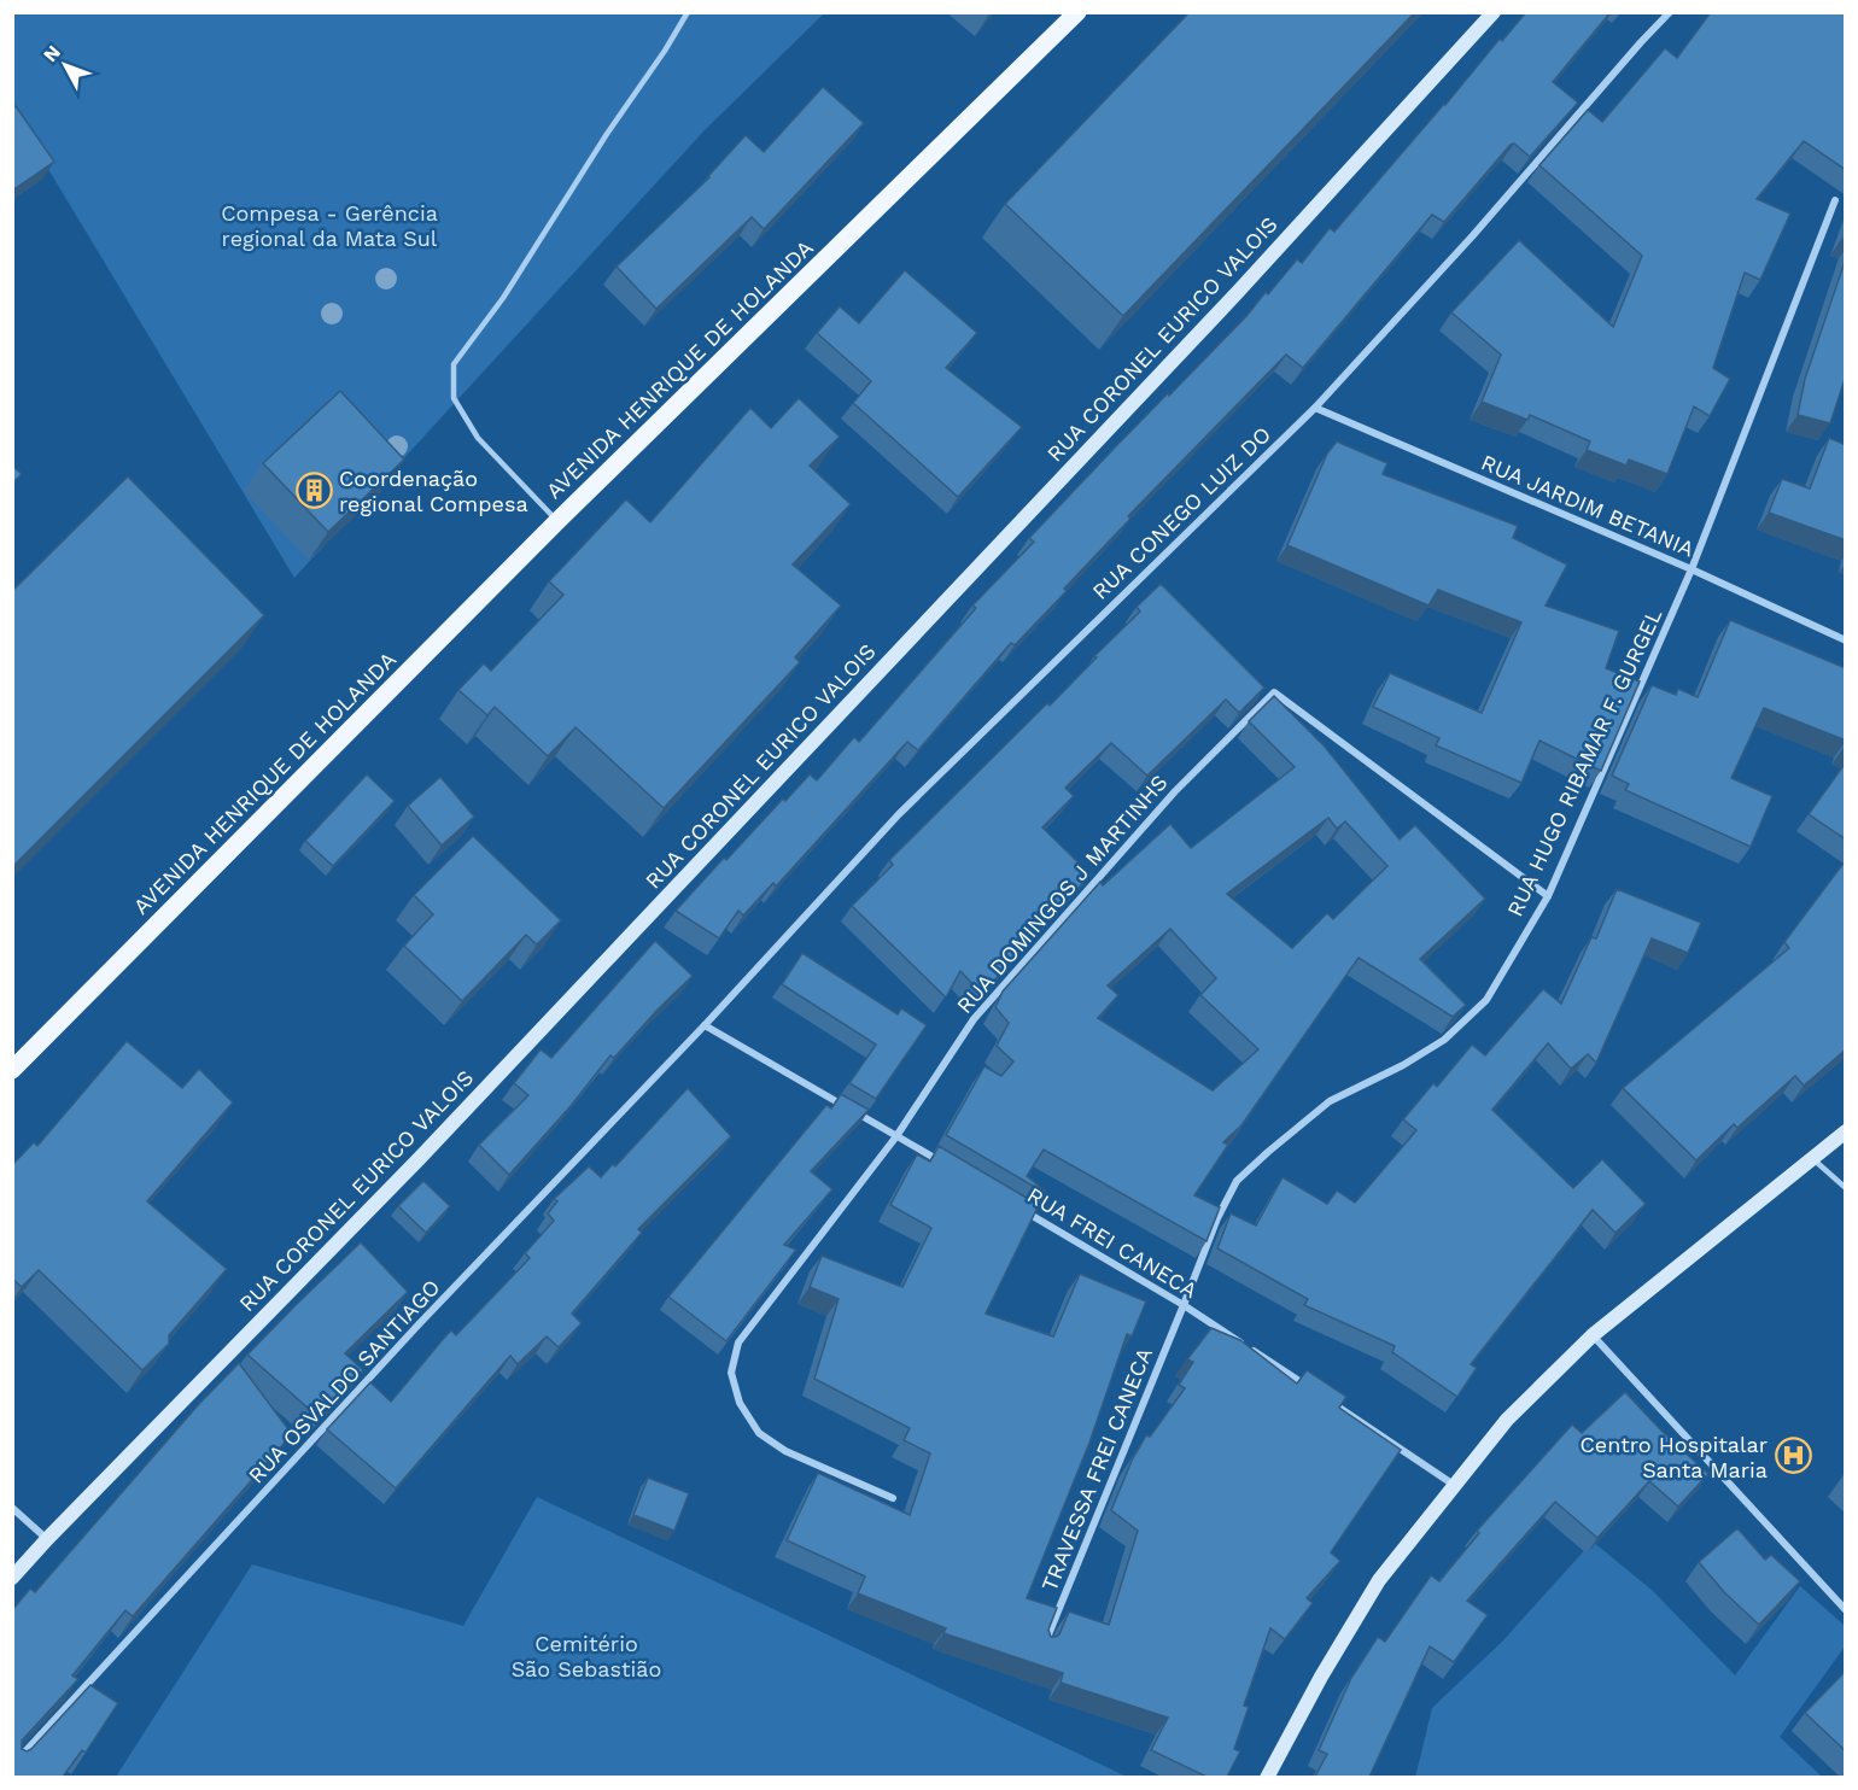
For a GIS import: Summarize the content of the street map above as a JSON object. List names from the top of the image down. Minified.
{"streets":{"main road":["RUA CORONEL EURICO VALOIS","AVENIDA HENRIQUE DE HOLANDA"],"street":["RUA JARDIM BETANIA","RUA CONEGO LUIZ DO","RUA HUGO RIBAMAR F. GURGEL","RUA DOMINGOS J MARTINHS","RUA FREI CANECA","RUA OSVALDO SANTIAGO","TRAVESSA FREI CANECA"]},"crossings":[["RUA JARDIM BETANIA","RUA CONEGO LUIZ DO"],["RUA JARDIM BETANIA","RUA HUGO RIBAMAR F. GURGEL"],["RUA CONEGO LUIZ DO","RUA OSVALDO SANTIAGO"],["RUA HUGO RIBAMAR F. GURGEL","RUA DOMINGOS J MARTINHS"],["RUA HUGO RIBAMAR F. GURGEL","RUA FREI CANECA"],["RUA HUGO RIBAMAR F. GURGEL","TRAVESSA FREI CANECA"],["RUA FREI CANECA","TRAVESSA FREI CANECA"]],"parks":["Compesa - Gerência regional da Mata Sul","Cemitério São Sebastião"],"places":{"building":["Coordenação regional Compesa"],"hospital":["Centro Hospitalar Santa Maria"]},"north":"top left"}
